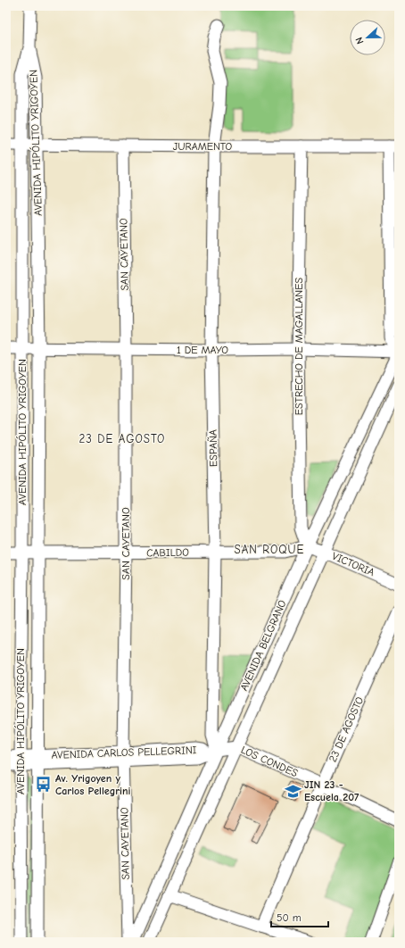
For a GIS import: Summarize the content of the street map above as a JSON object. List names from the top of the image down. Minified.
{"streets":{"street":["AVENIDA HIPÓLITO YRIGOYEN","JURAMENTO","SAN CAYETANO","ESTRECHO DE MAGALLANES","1 DE MAYO","ESPAÑA","CABILDO","VICTORIA","AVENIDA BELGRANO","23 DE AGOSTO","AVENIDA CARLOS PELLEGRINI","LOS CONDES"]},"crossings":[["AVENIDA HIPÓLITO YRIGOYEN","JURAMENTO"],["AVENIDA HIPÓLITO YRIGOYEN","1 DE MAYO"],["AVENIDA HIPÓLITO YRIGOYEN","CABILDO"],["AVENIDA HIPÓLITO YRIGOYEN","AVENIDA CARLOS PELLEGRINI"],["JURAMENTO","SAN CAYETANO"],["JURAMENTO","ESTRECHO DE MAGALLANES"],["JURAMENTO","ESPAÑA"],["SAN CAYETANO","1 DE MAYO"],["SAN CAYETANO","CABILDO"],["SAN CAYETANO","AVENIDA CARLOS PELLEGRINI"],["ESTRECHO DE MAGALLANES","1 DE MAYO"],["ESTRECHO DE MAGALLANES","CABILDO"],["ESTRECHO DE MAGALLANES","VICTORIA"],["ESTRECHO DE MAGALLANES","AVENIDA BELGRANO"],["1 DE MAYO","ESPAÑA"],["1 DE MAYO","AVENIDA BELGRANO"],["ESPAÑA","CABILDO"],["ESPAÑA","AVENIDA BELGRANO"],["ESPAÑA","AVENIDA CARLOS PELLEGRINI"],["ESPAÑA","LOS CONDES"],["CABILDO","VICTORIA"],["CABILDO","AVENIDA BELGRANO"],["VICTORIA","AVENIDA BELGRANO"],["AVENIDA BELGRANO","AVENIDA CARLOS PELLEGRINI"],["AVENIDA BELGRANO","LOS CONDES"],["23 DE AGOSTO","LOS CONDES"],["AVENIDA CARLOS PELLEGRINI","LOS CONDES"]],"districts":["23 DE AGOSTO","SAN ROQUE"],"places":{"bus stop":["Av. Yrigoyen y Carlos Pellegrini"],"school or university":["JIN 23 - Escuela 207"]},"scale_bar":"50 m","north":"left"}
